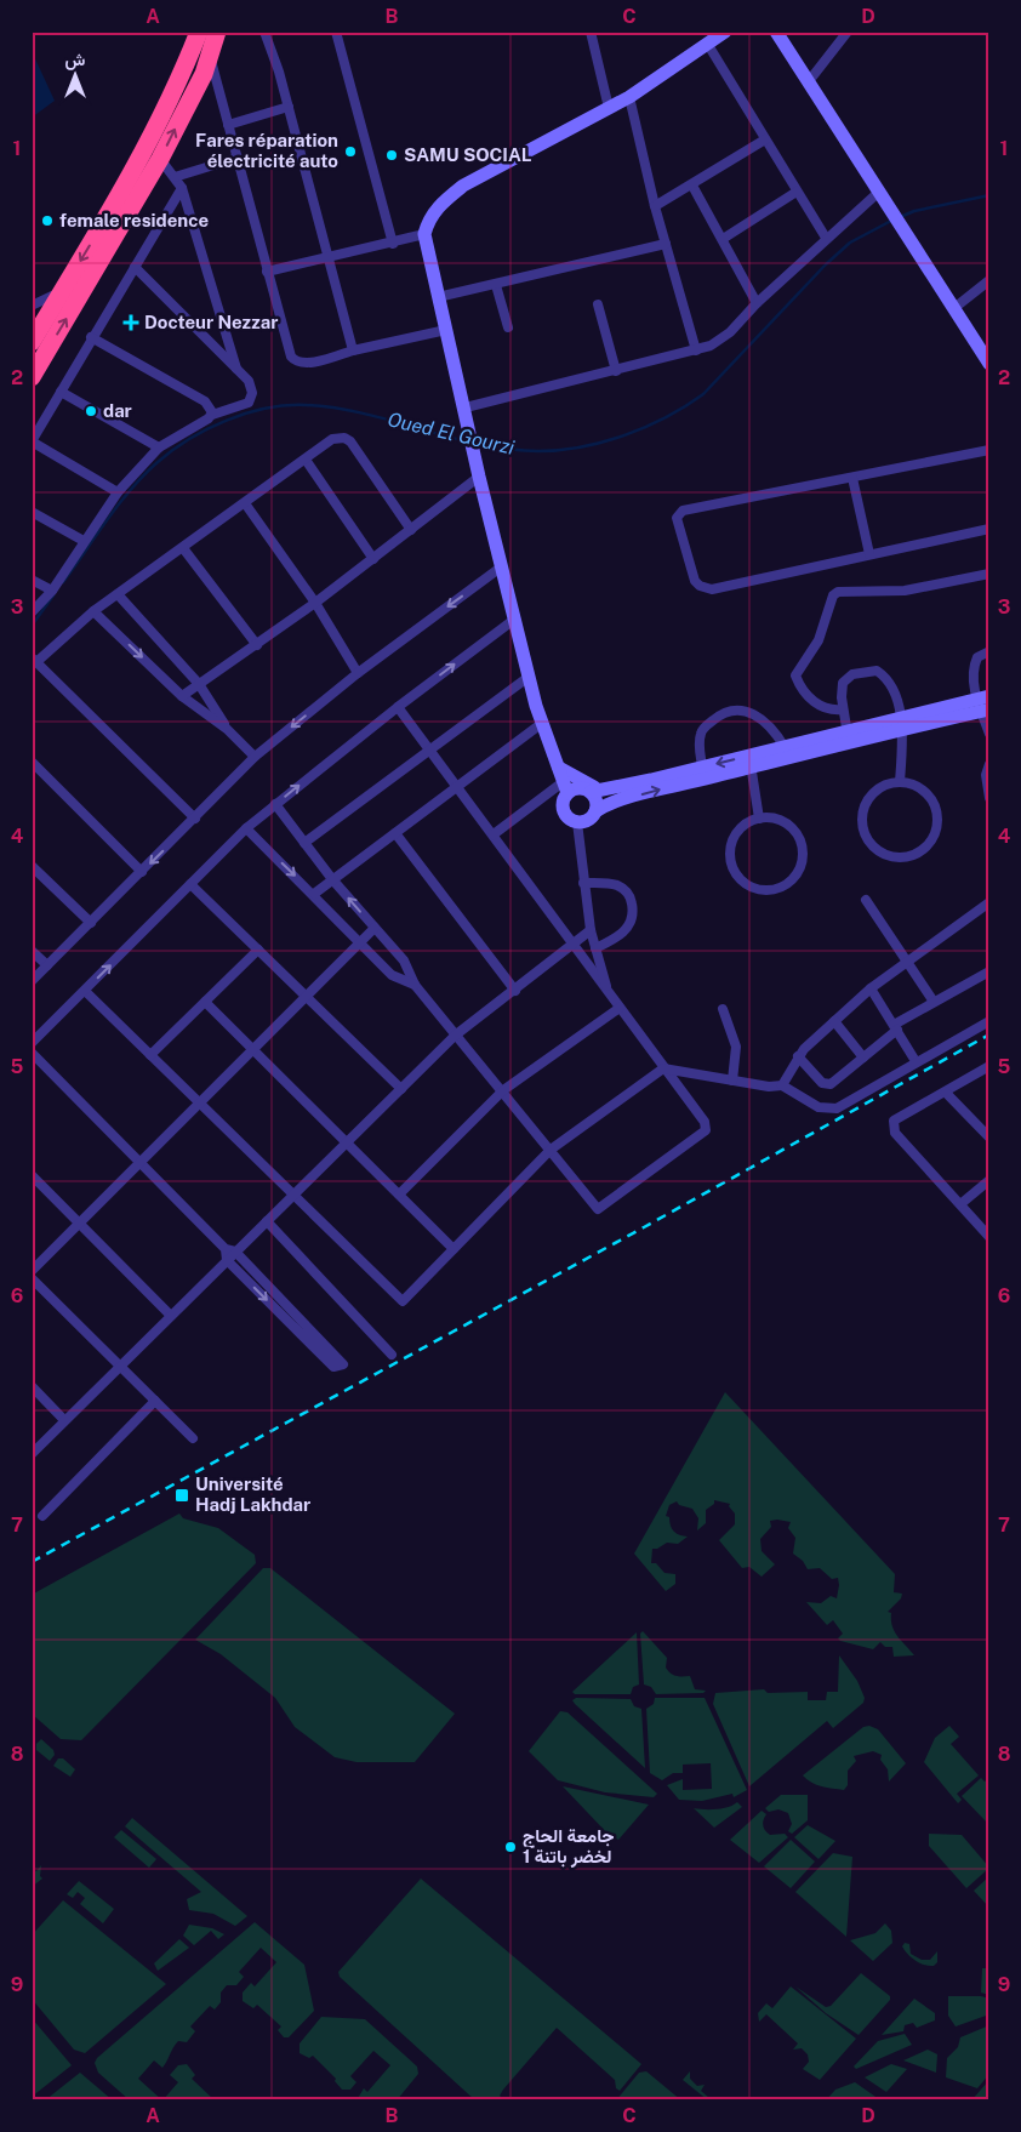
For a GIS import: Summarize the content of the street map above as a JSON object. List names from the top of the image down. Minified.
{"water":["Oued El Gourzi"],"places":{"other":["Fares réparation électricité auto","SAMU SOCIAL","female residence","dar","جامعة الحاج لخضر باتنة 1"],"health":["Docteur Nezzar"],"transit":["Université Hadj Lakhdar"]},"north":"top","grid":{"columns":["A","B","C","D"],"rows":["1","2","3","4","5","6","7","8","9"]}}
